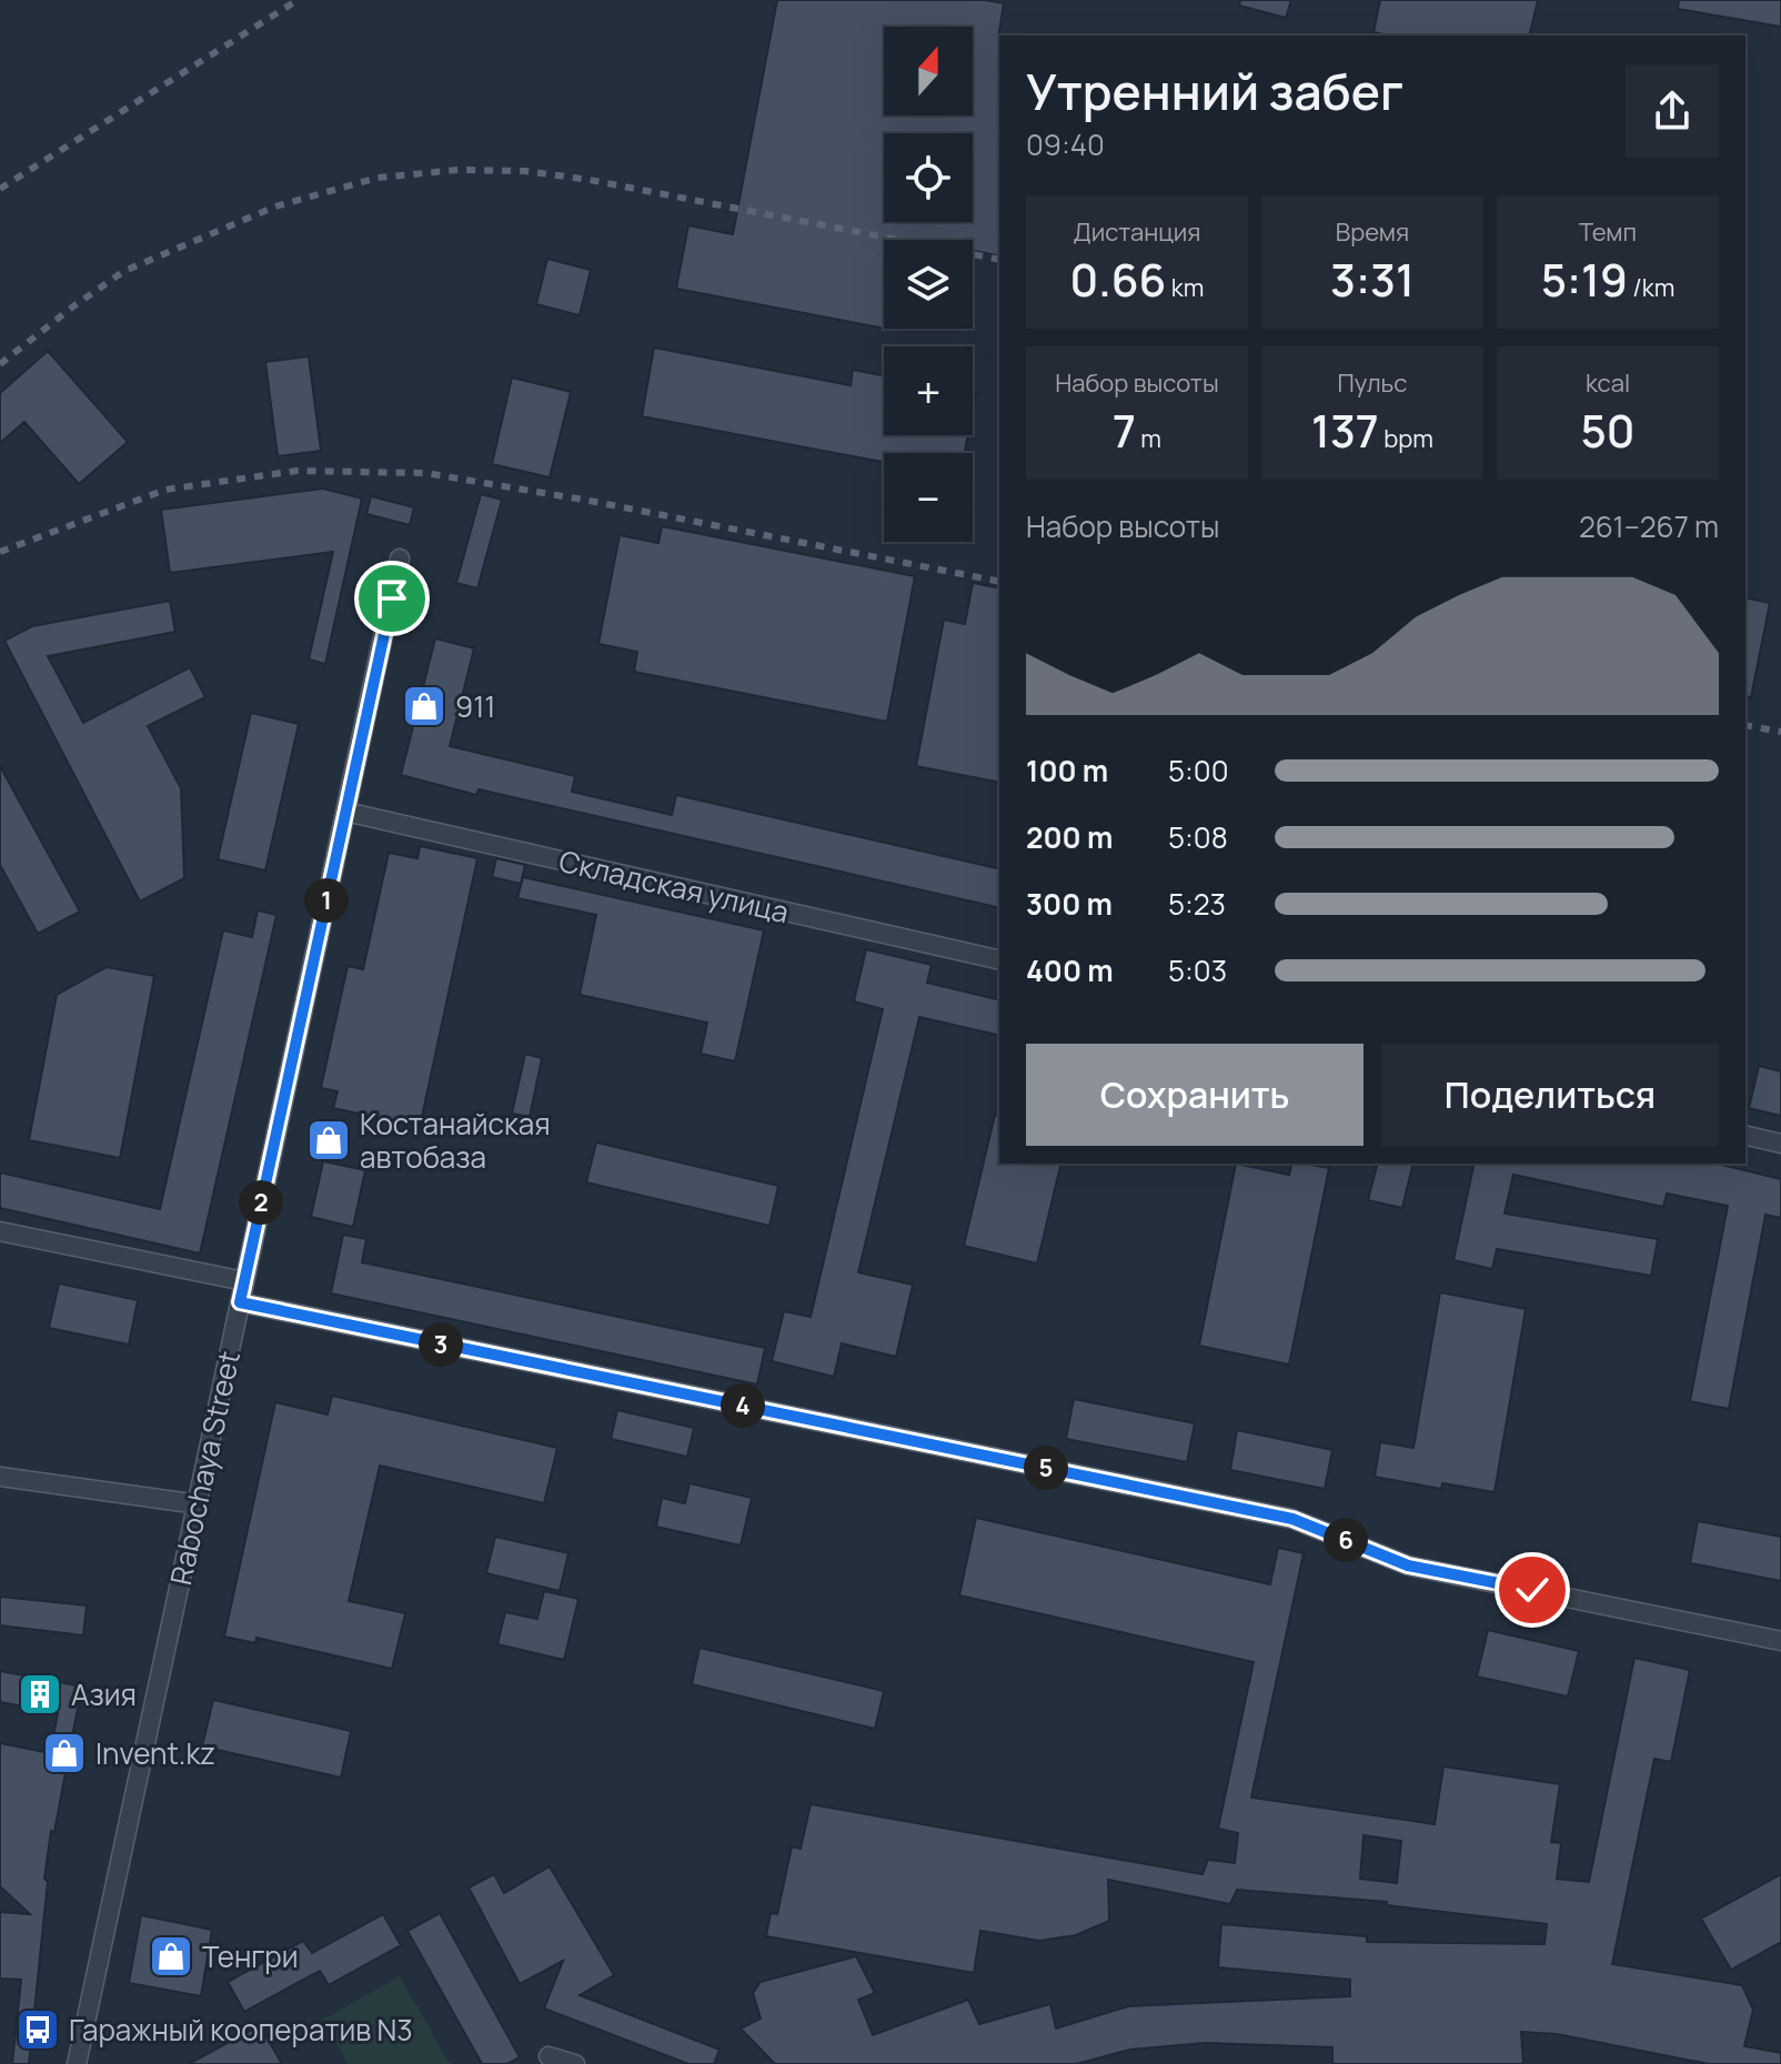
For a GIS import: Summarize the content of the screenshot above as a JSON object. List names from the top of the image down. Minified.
{"streets":{"street":["Складская улица","Rabochaya Street"]},"crossings":[["Складская улица","Rabochaya Street"]],"places":{"shop":["911","Костанайская автобаза","Invent.kz","Тенгри"],"building":["Азия"],"bus stop":["Гаражный кооператив N3"]},"north":"top","page":{"map_buttons":["+","−"],"heading":["Утренний забег","09:40"],"stats":[["Дистанция","0.66 km"],["Время","3:31"],["Темп","5:19 /km"],["Набор высоты","7 m"],["Пульс","137 bpm"],["kcal","50"]],"chart":["Набор высоты","261–267 m"],"list":[{"name":"100 m","note":"5:00"},{"name":"200 m","note":"5:08"},{"name":"300 m","note":"5:23"},{"name":"400 m","note":"5:03"}],"pins":["1","2","3","4","5","6"],"buttons":["Сохранить","Поделиться"]}}
